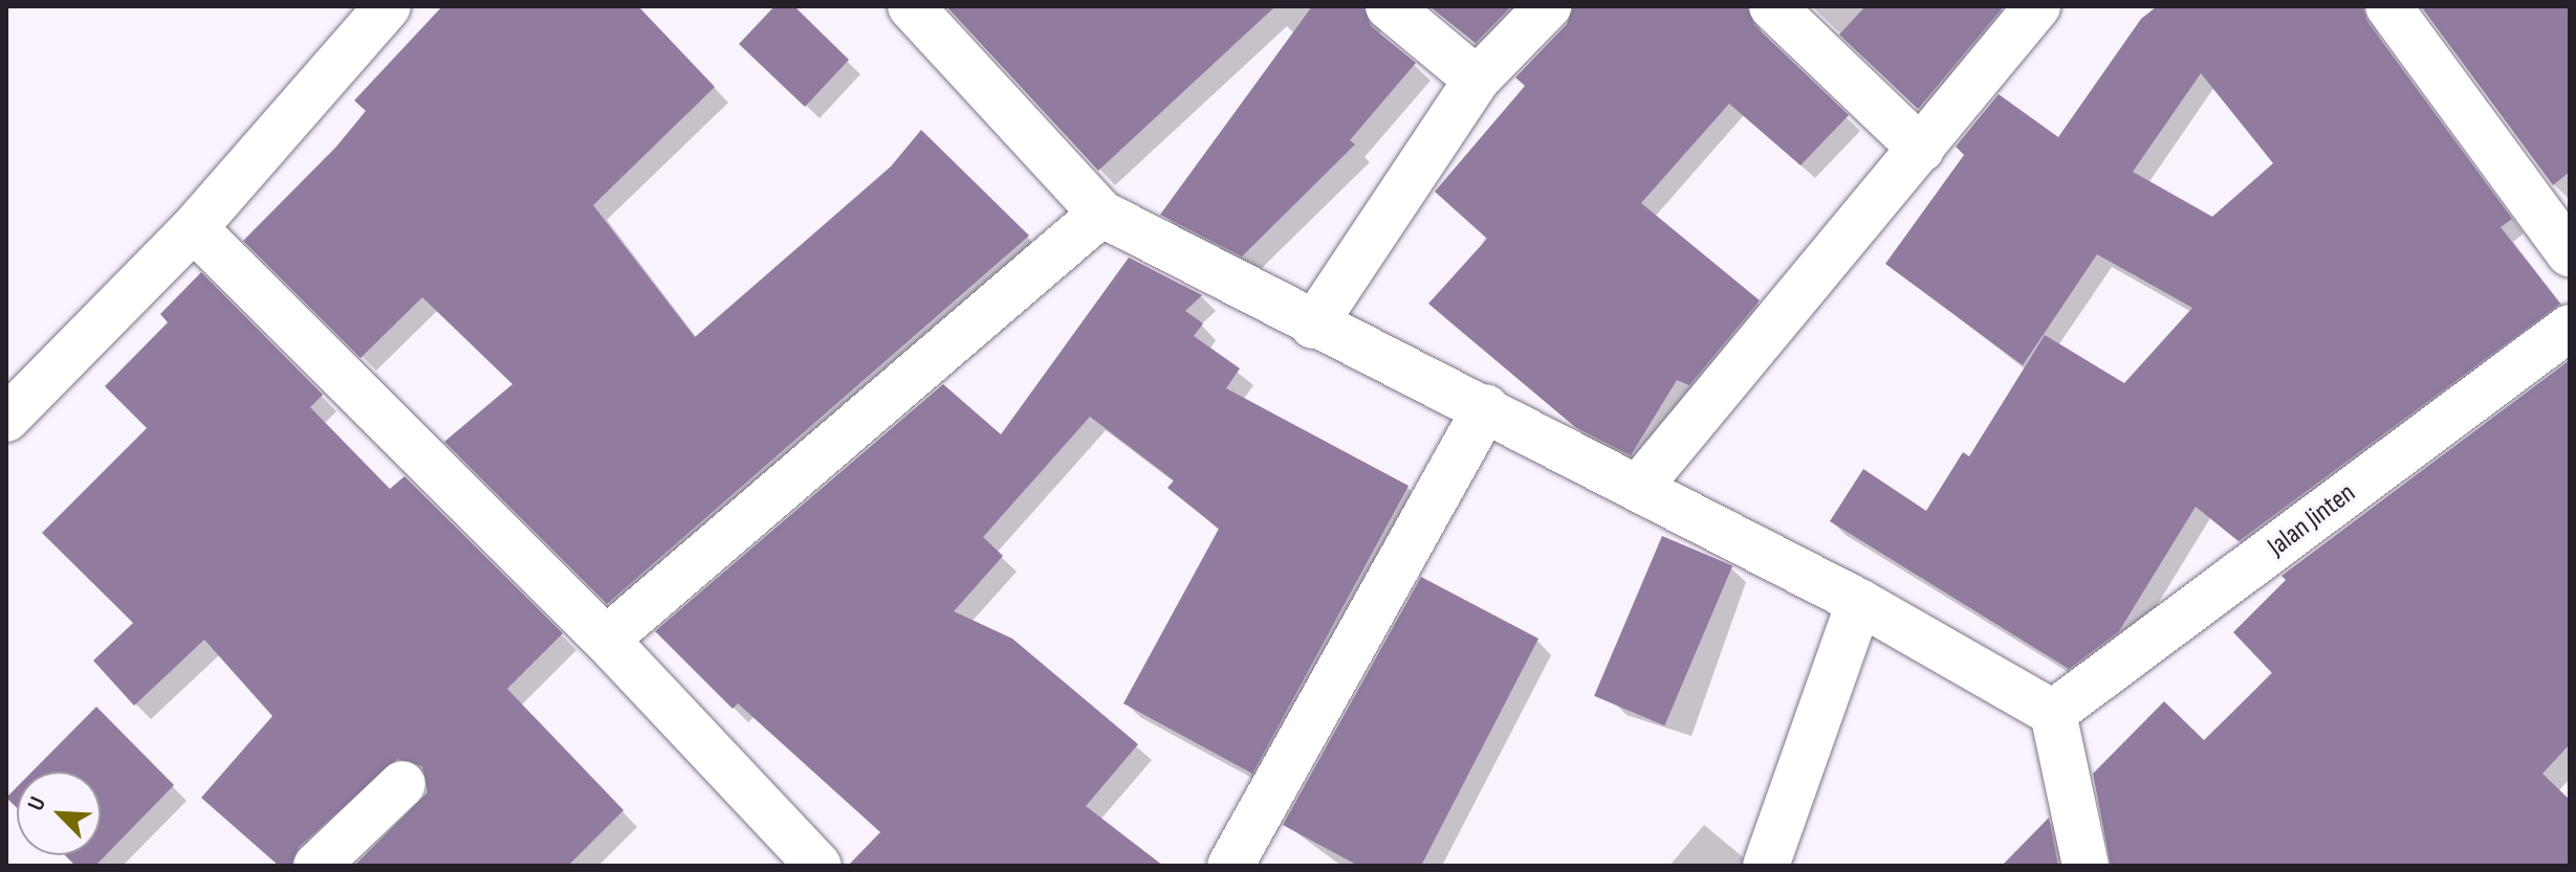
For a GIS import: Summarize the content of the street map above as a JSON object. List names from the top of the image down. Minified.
{"streets":{"street":["Jalan Jinten"]},"north":"top left"}
